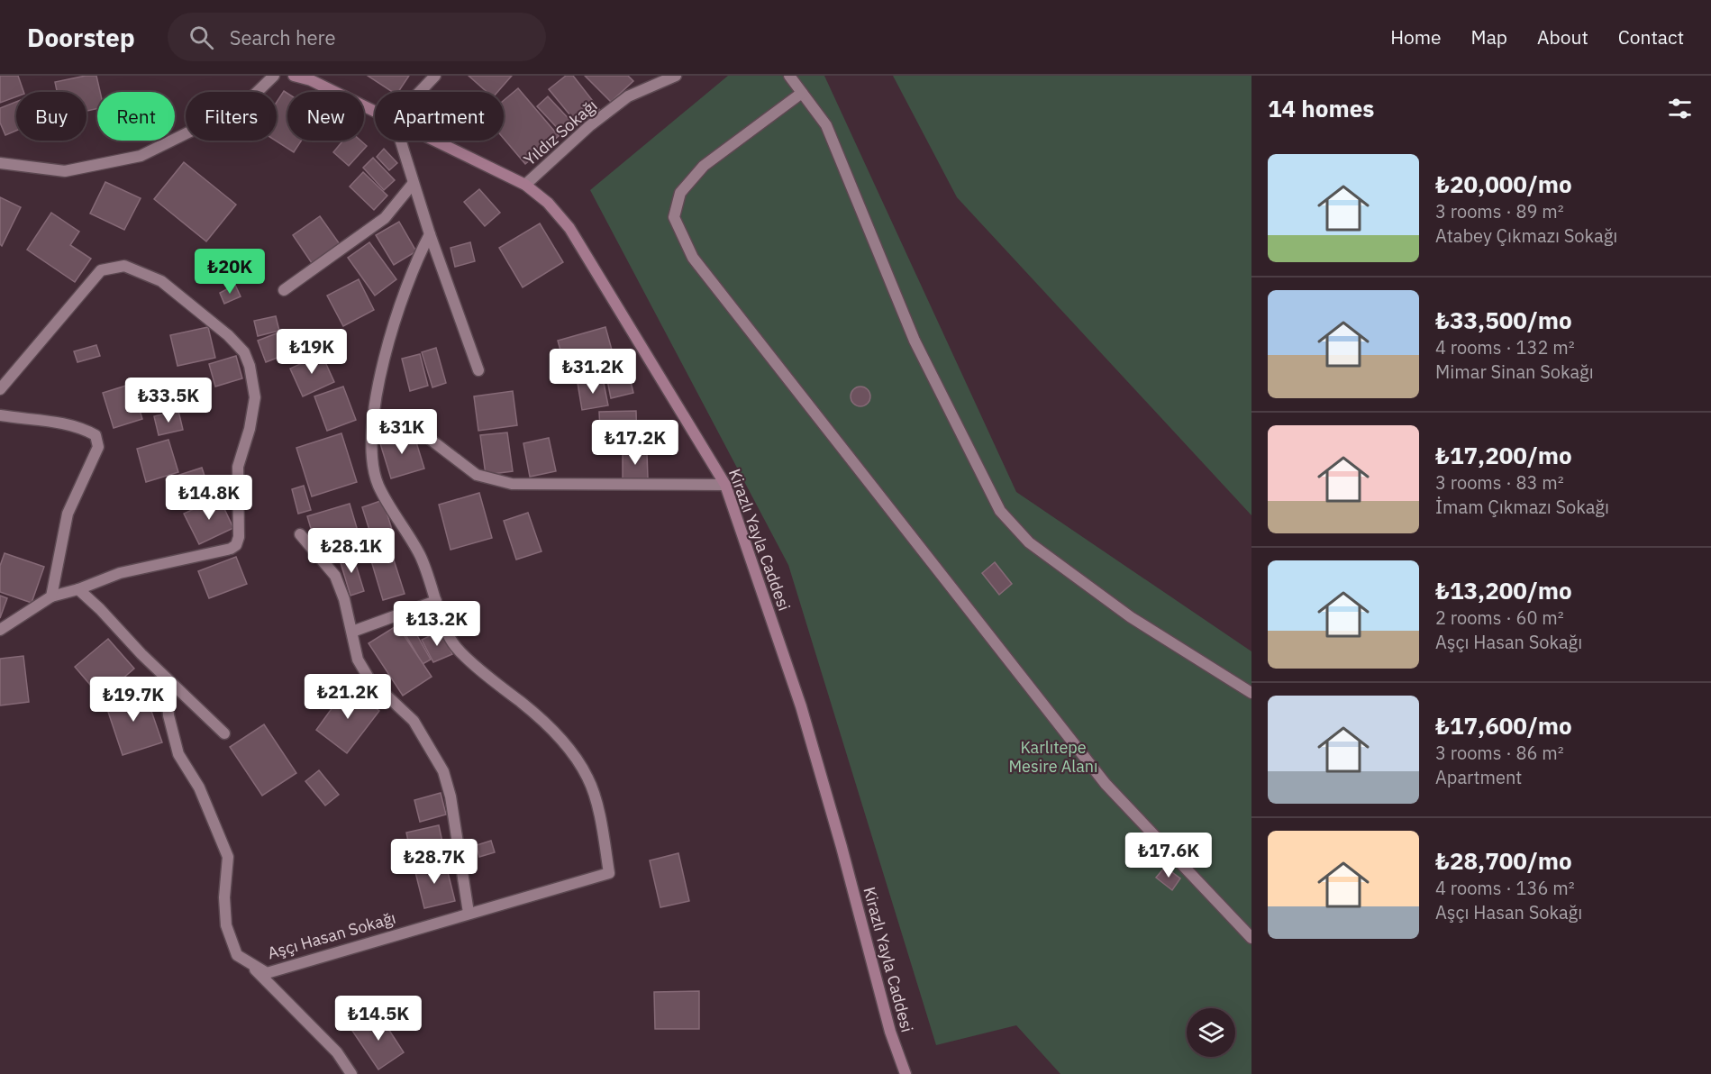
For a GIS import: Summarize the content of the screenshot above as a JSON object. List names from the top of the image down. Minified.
{"streets":{"main road":["Kirazlı Yayla Caddesi"],"street":["Yıldız Sokağı","Aşçı Hasan Sokağı"]},"crossings":[["Yıldız Sokağı","Kirazlı Yayla Caddesi"]],"parks":["Karlıtepe Mesire Alanı"],"page":{"header":"Doorstep","search":"Search here","nav":["Home","Map","About","Contact"],"heading":"14 homes","chip":["Buy","Rent","Filters","New","Apartment"],"list":[{"name":"₺20,000/mo","note":"3 rooms · 89 m² · Atabey Çıkmazı Sokağı"},{"name":"₺33,500/mo","note":"4 rooms · 132 m² · Mimar Sinan Sokağı"},{"name":"₺17,200/mo","note":"3 rooms · 83 m² · İmam Çıkmazı Sokağı"},{"name":"₺13,200/mo","note":"2 rooms · 60 m² · Aşçı Hasan Sokağı"},{"name":"₺17,600/mo","note":"3 rooms · 86 m² · Apartment"},{"name":"₺28,700/mo","note":"4 rooms · 136 m² · Aşçı Hasan Sokağı"}],"price":["₺20K","₺19K","₺31.2K","₺33.5K","₺31K","₺17.2K","₺14.8K","₺28.1K","₺13.2K","₺21.2K","₺19.7K","₺17.6K","₺28.7K","₺14.5K"]}}
